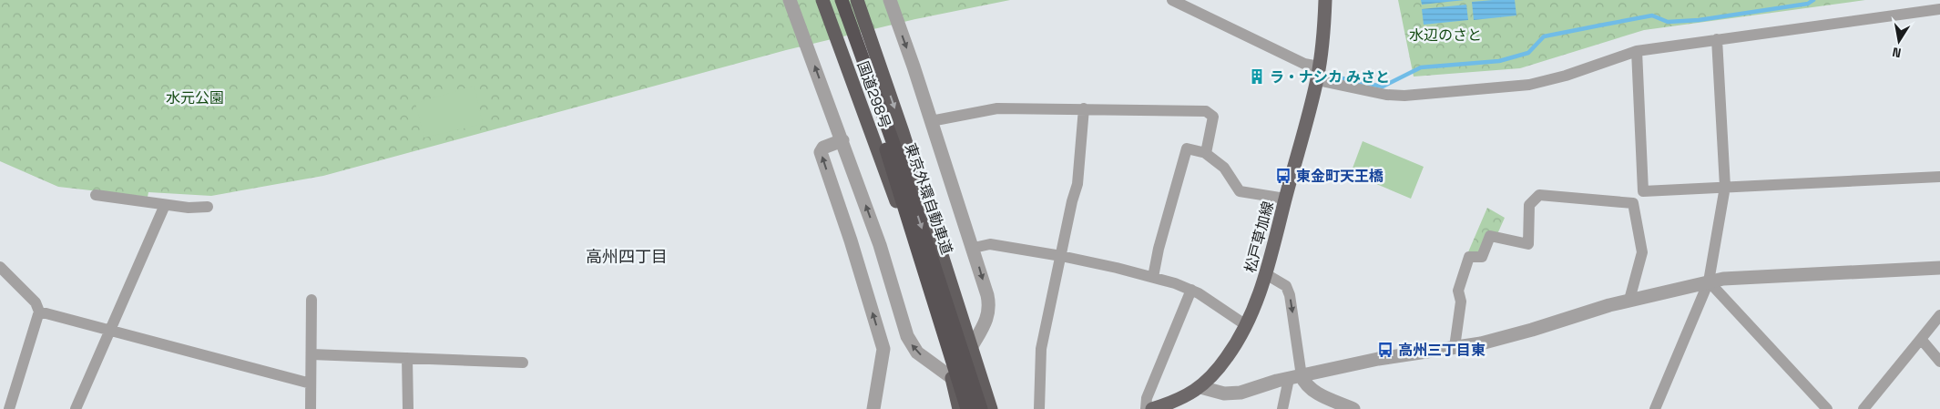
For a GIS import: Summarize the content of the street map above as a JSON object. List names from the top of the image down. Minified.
{"streets":{"highway":["国道298号","東京外環自動車道"],"main road":["松戸草加線"]},"districts":["高州四丁目"],"parks":["水辺のさと","水元公園"],"places":{"building":["ラ・ナシカ みさと"],"bus stop":["東金町天王橋","高州三丁目東"]},"north":"bottom"}
